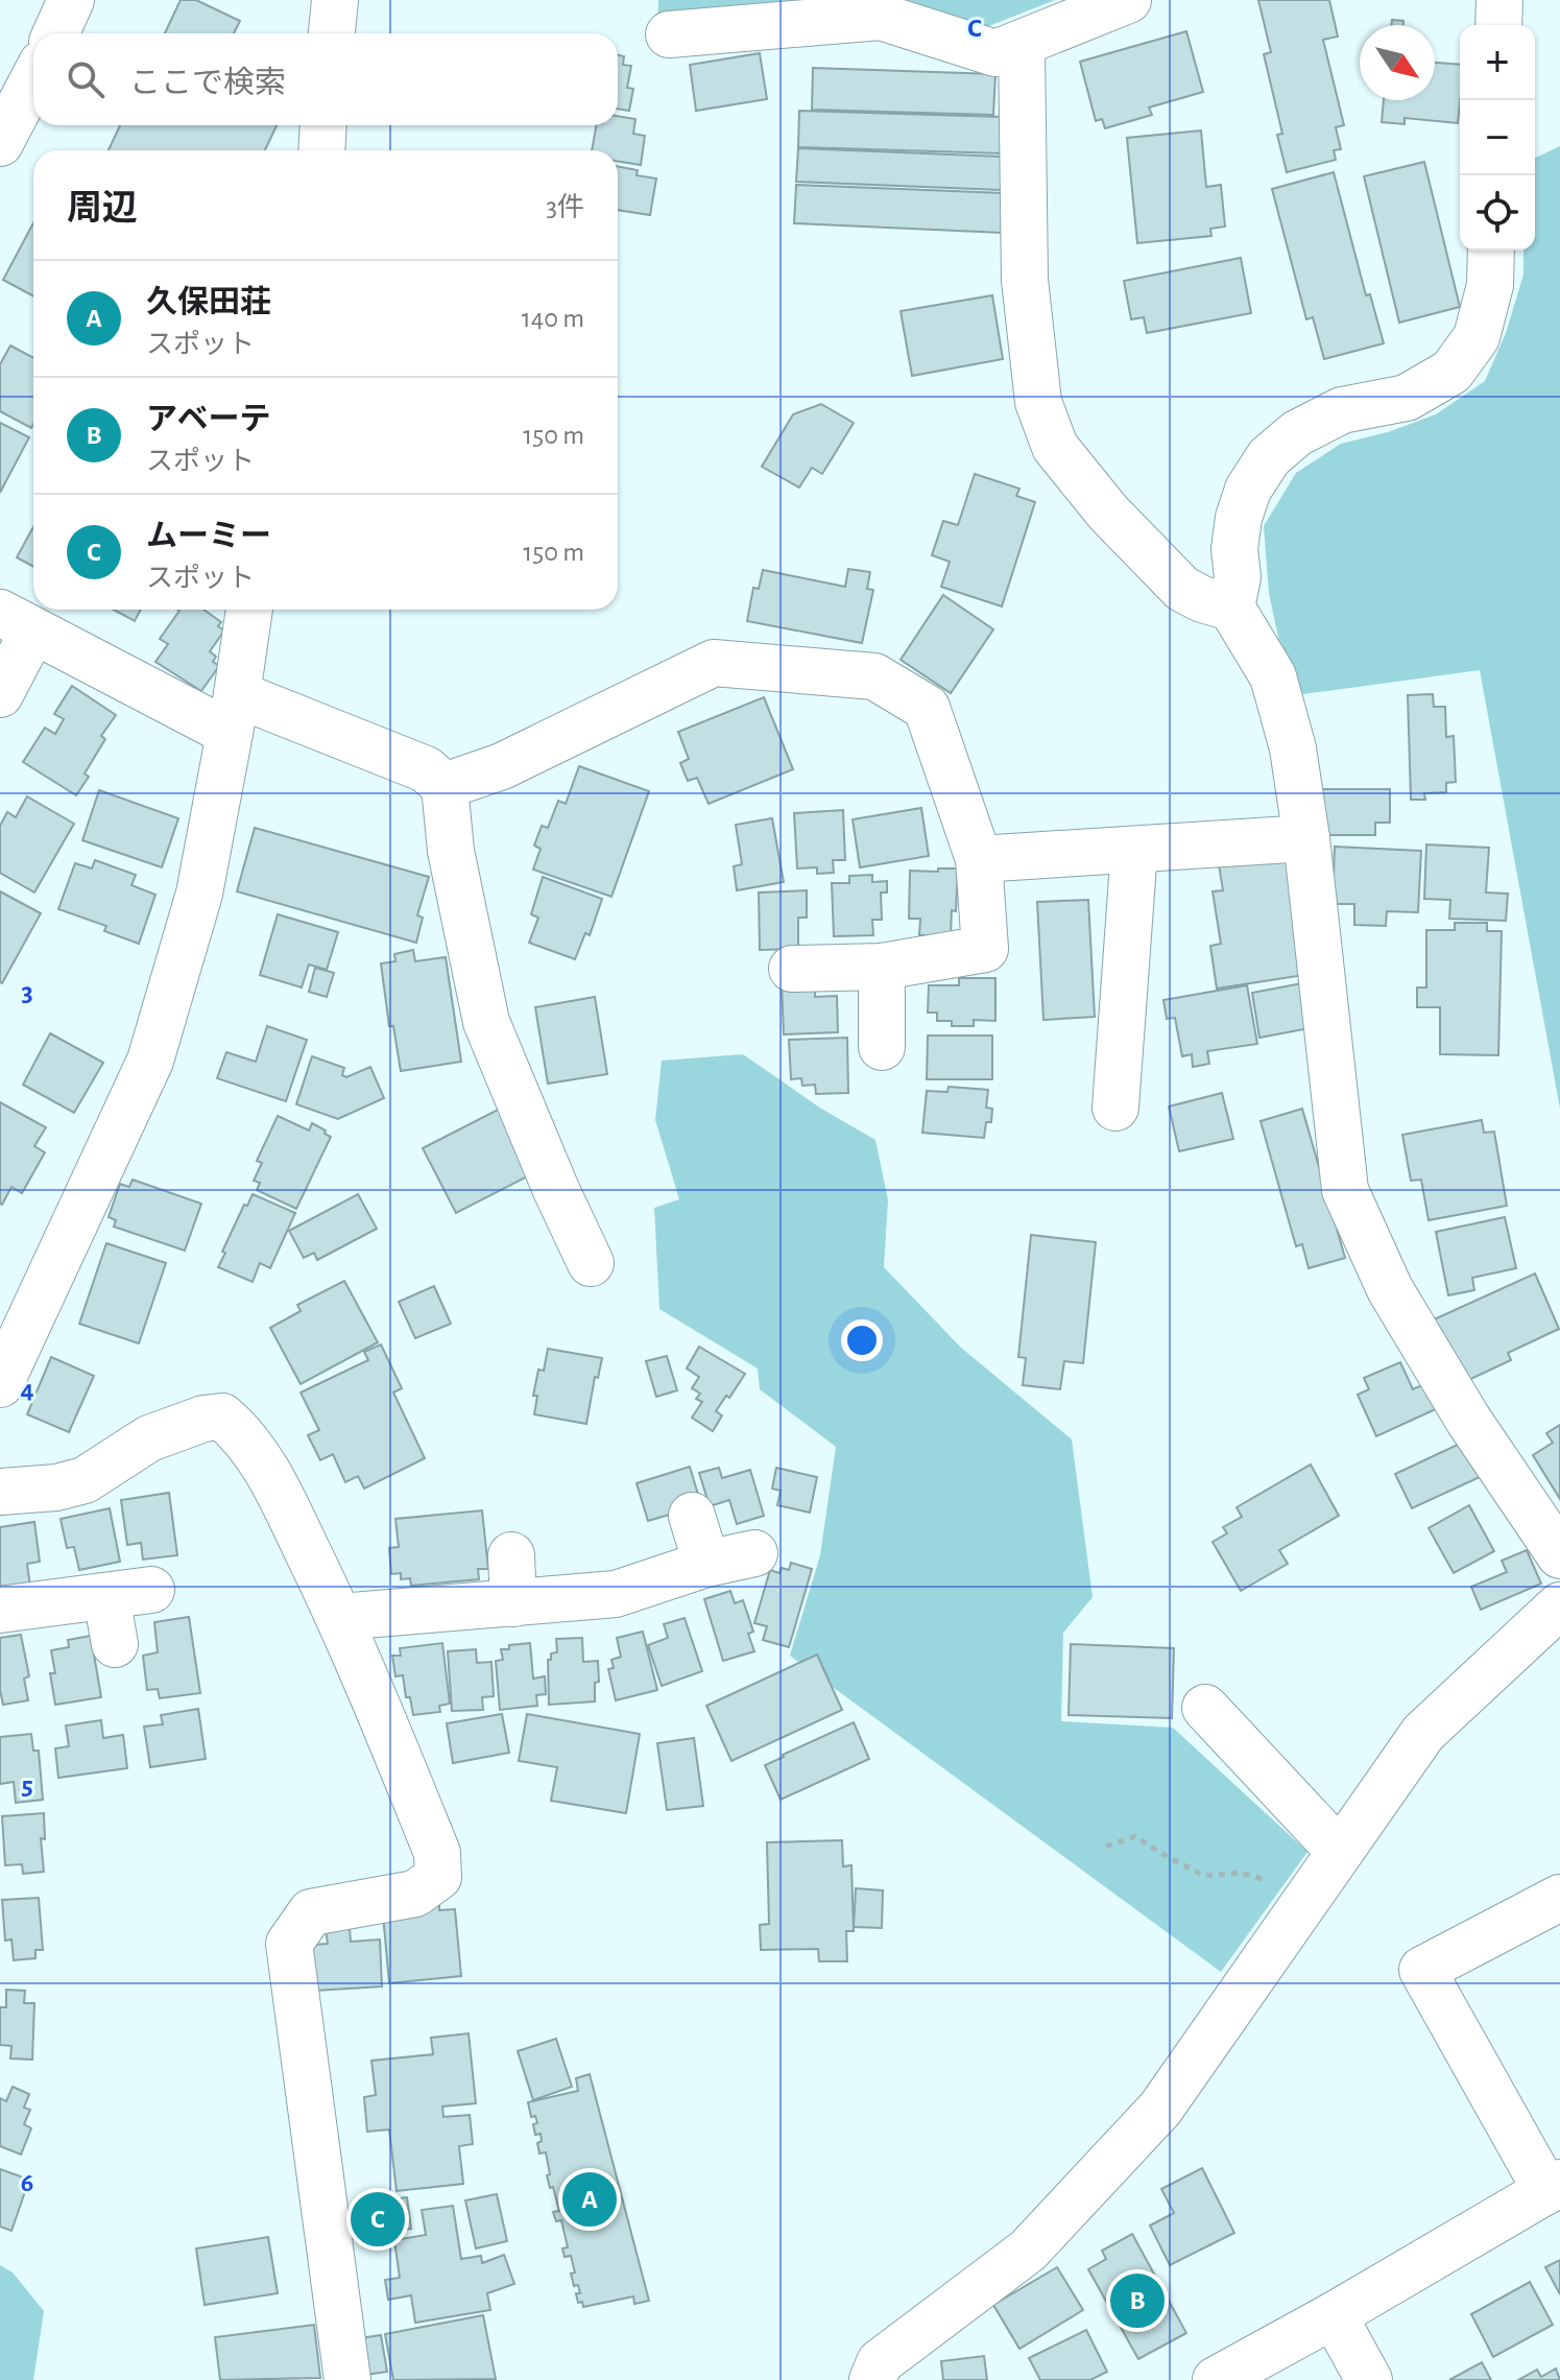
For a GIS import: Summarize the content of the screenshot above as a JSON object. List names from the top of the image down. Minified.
{"north":"bottom right","page":{"map_buttons":["+","−"],"search":"ここで検索","heading":["周辺","3件"],"list":[{"mark":"A","name":"久保田荘","note":"スポット","value":"140 m"},{"mark":"B","name":"アベーテ","note":"スポット","value":"150 m"},{"mark":"C","name":"ムーミー","note":"スポット","value":"150 m"}],"pins":["A","C","B"]},"grid":{"columns":["C"],"rows":["3","4","5","6"]}}
